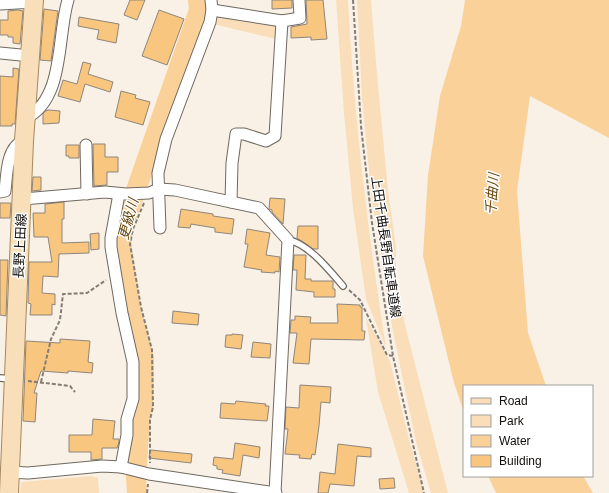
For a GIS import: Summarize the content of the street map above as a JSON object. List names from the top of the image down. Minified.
{"streets":{"main road":["長野上田線"],"path":["上田千曲長野自転車道線"]},"water":["千曲川","更級川"],"legend":["Road","Park","Water","Building"]}
